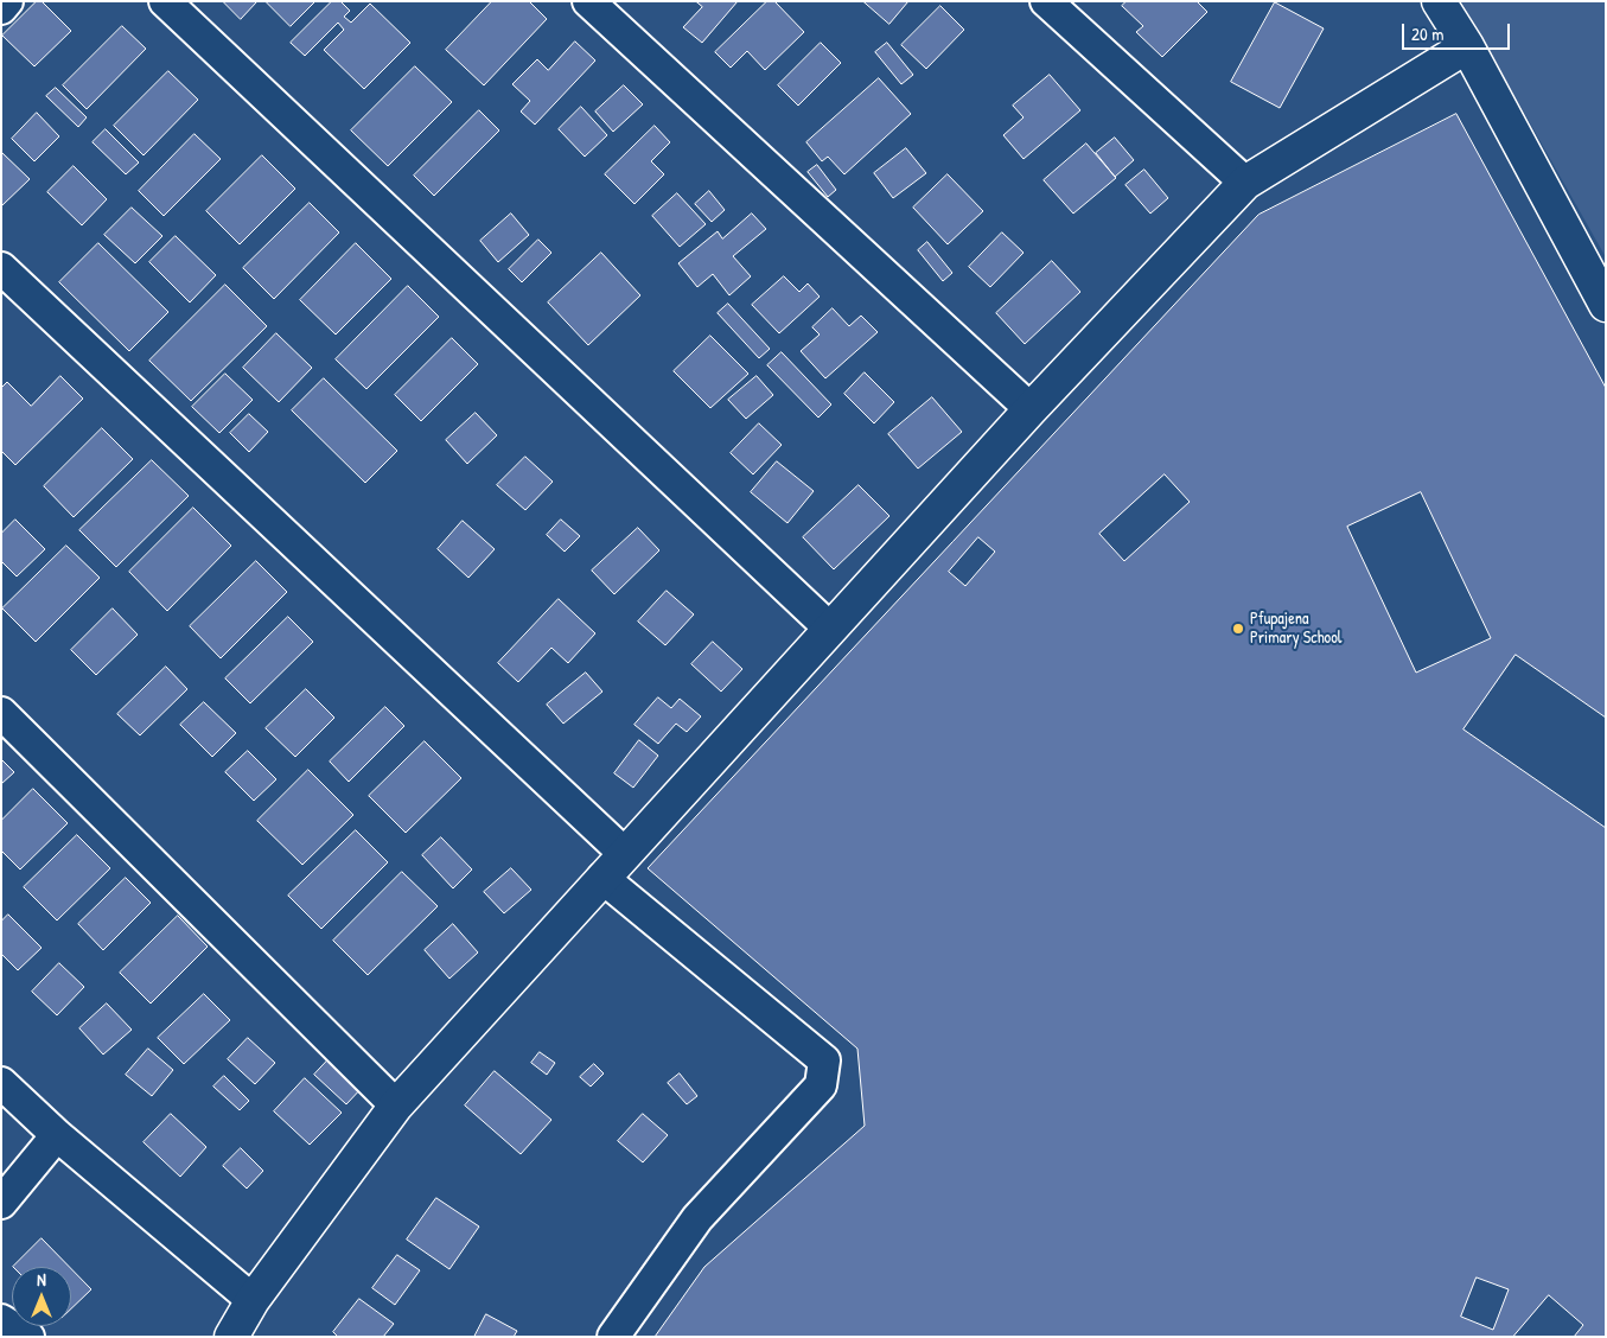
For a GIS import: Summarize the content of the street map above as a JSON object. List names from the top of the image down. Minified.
{"places":["Pfupajena Primary School"],"scale_bar":"20 m","north":"top"}
